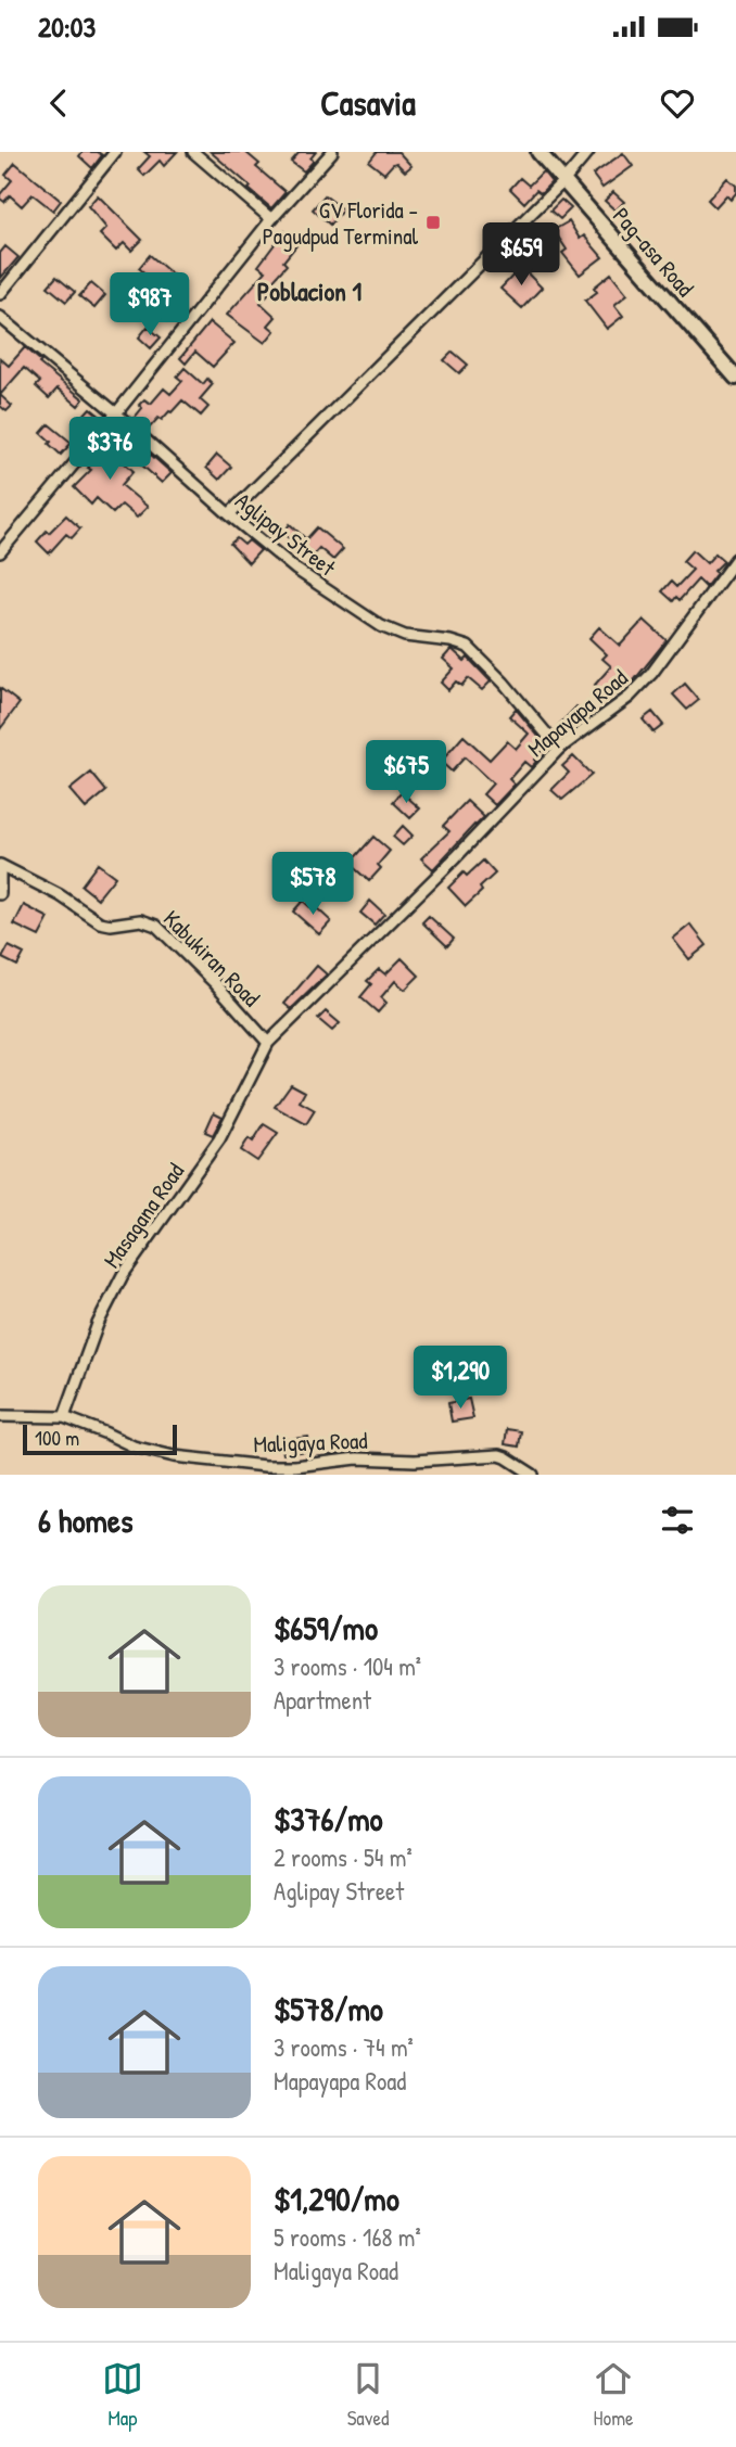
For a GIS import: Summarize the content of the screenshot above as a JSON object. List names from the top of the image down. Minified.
{"streets":{"main road":["Pag-asa Road"],"street":["Aglipay Street","Mapayapa Road","Kabukiran Road","Masagana Road","Maligaya Road"]},"crossings":[["Aglipay Street","Mapayapa Road"],["Mapayapa Road","Kabukiran Road"],["Mapayapa Road","Masagana Road"],["Kabukiran Road","Masagana Road"],["Masagana Road","Maligaya Road"]],"districts":["Poblacion 1"],"places":{"transit":["GV Florida - Pagudpud Terminal"]},"scale_bar":"100 m","page":{"status":"20:03","header":"Casavia","price":["$659","$987","$376","$675","$578","$1,290"],"scale":"100 m","heading":"6 homes","list":[{"name":"$659/mo","note":"3 rooms · 104 m² · Apartment"},{"name":"$376/mo","note":"2 rooms · 54 m² · Aglipay Street"},{"name":"$578/mo","note":"3 rooms · 74 m² · Mapayapa Road"},{"name":"$1,290/mo","note":"5 rooms · 168 m² · Maligaya Road"}],"tabs":["Map","Saved","Home"]}}
